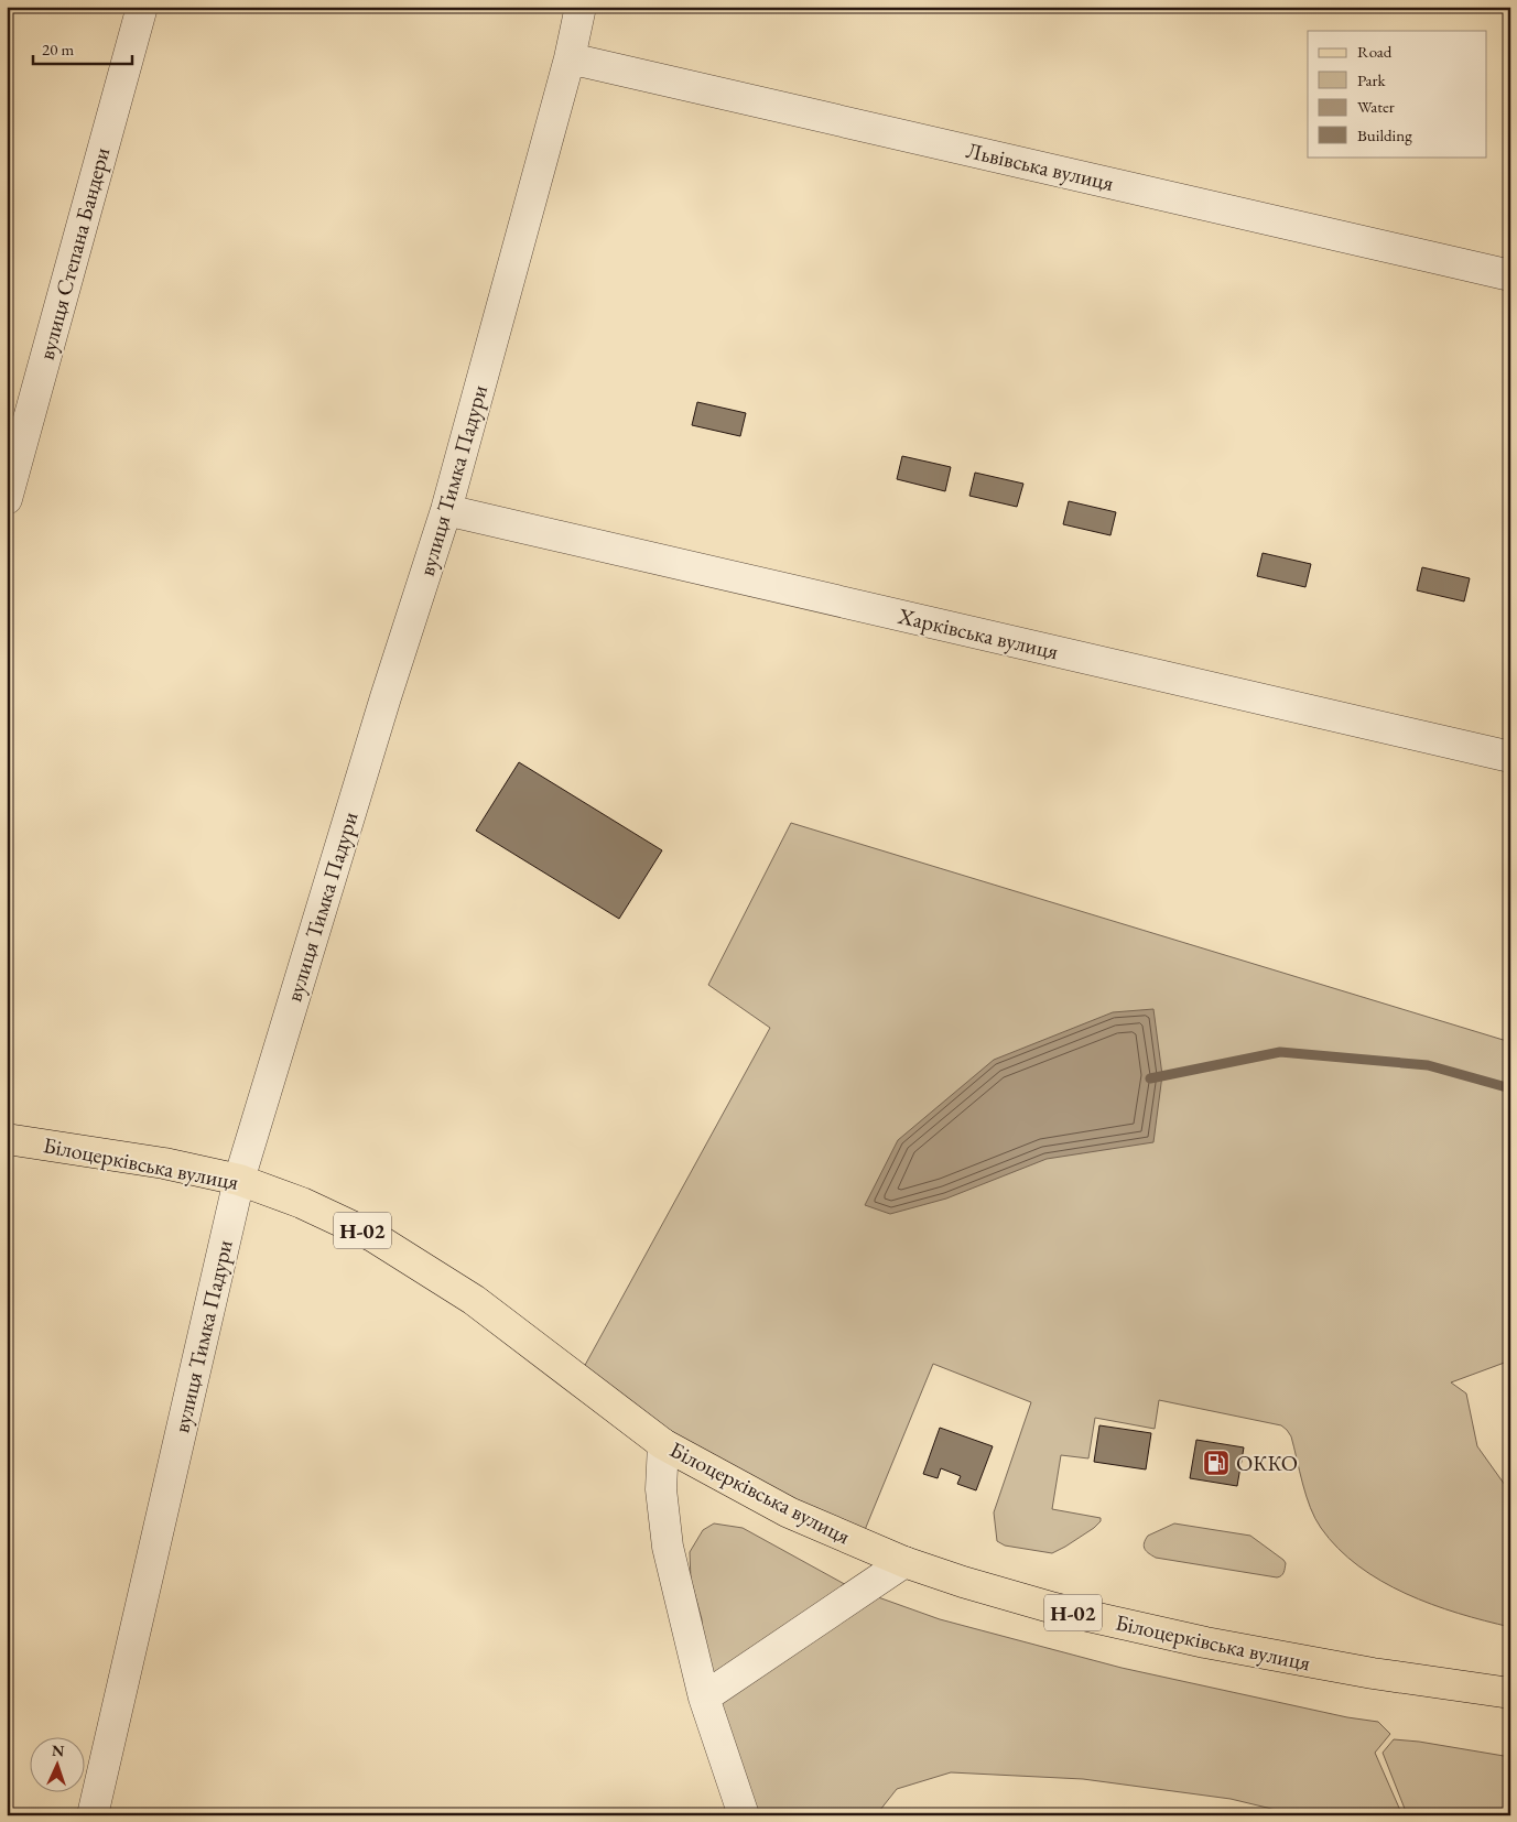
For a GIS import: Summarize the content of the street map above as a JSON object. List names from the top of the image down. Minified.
{"streets":{"main road":["Білоцерківська вулиця","Н-02"],"street":["Львівська вулиця","вулиця Степана Бандери","вулиця Тимка Падури","Харківська вулиця"]},"crossings":[["Львівська вулиця","вулиця Тимка Падури"],["вулиця Тимка Падури","Харківська вулиця"],["вулиця Тимка Падури","Білоцерківська вулиця"]],"places":{"fuel station":["ОККО"]},"legend":["Road","Park","Water","Building"],"scale_bar":"20 m","north":"top"}
